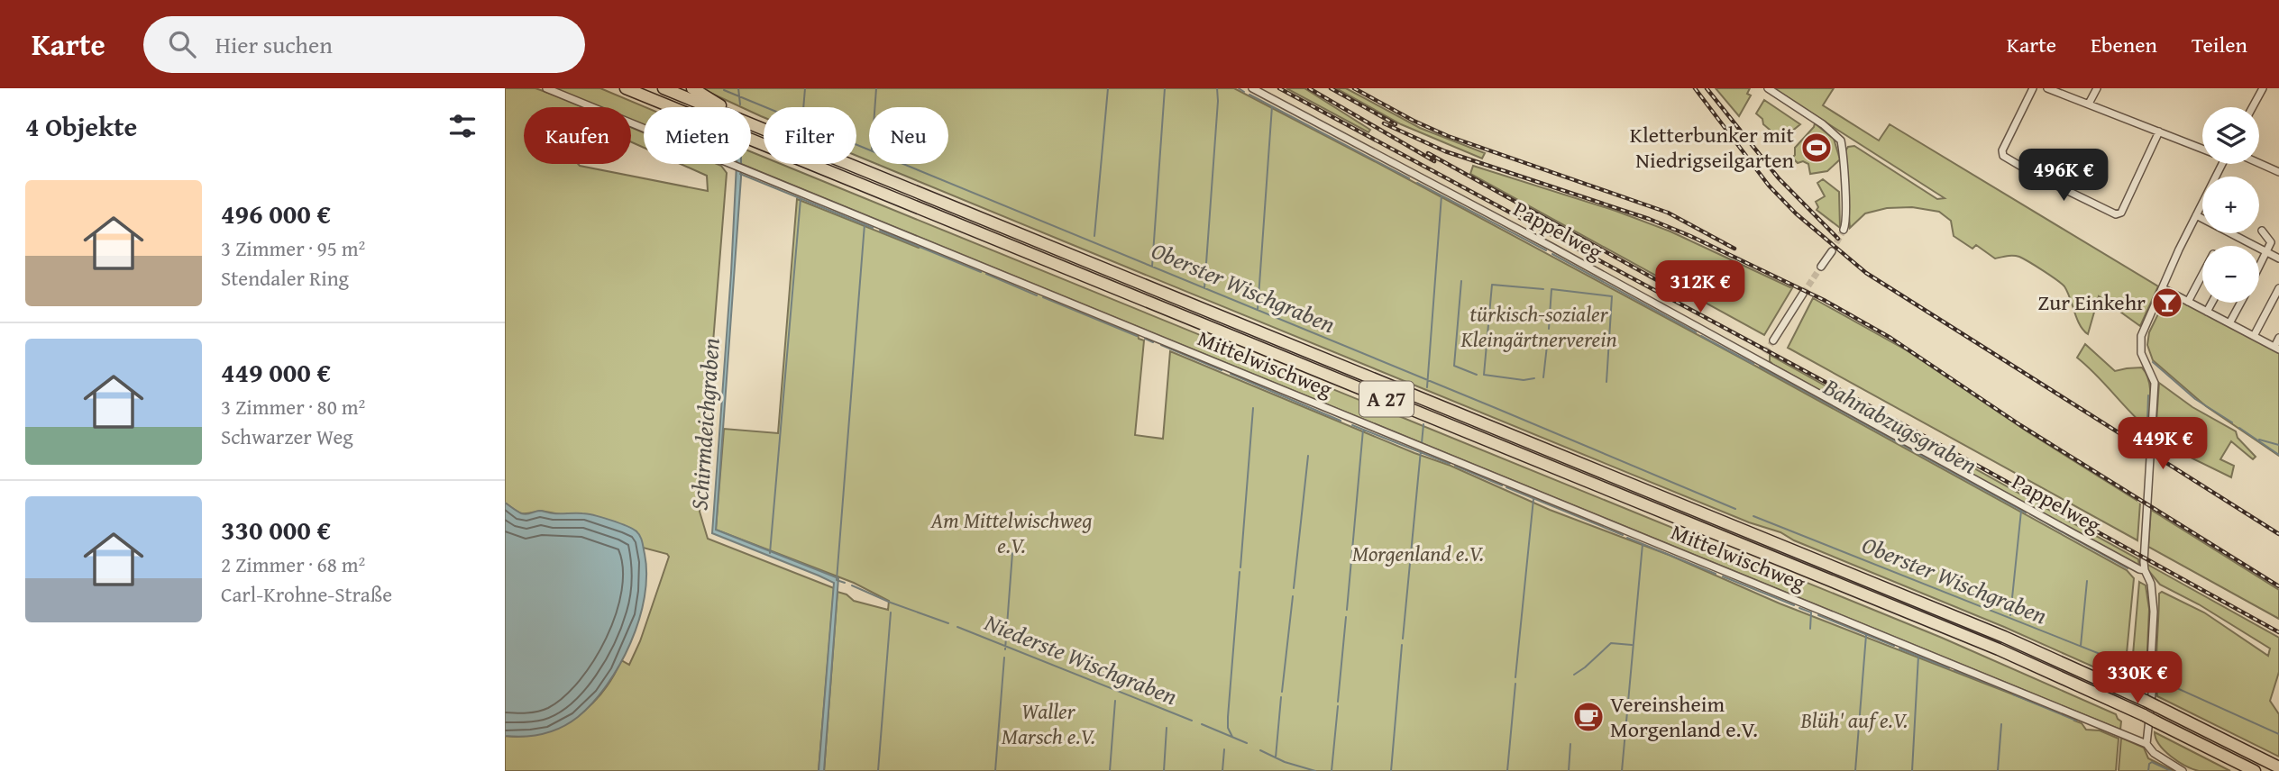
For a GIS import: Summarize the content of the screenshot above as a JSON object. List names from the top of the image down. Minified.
{"streets":{"highway":["A 27"],"street":["Pappelweg","Mittelwischweg"]},"water":["Oberster Wischgraben","Schirmdeichgraben","Bahnabzugsgraben","Niederste Wischgraben"],"parks":["türkisch-sozialer Kleingärtnerverein","Am Mittelwischweg e.V.","Morgenland e.V.","Waller Marsch e.V.","Blüh' auf e.V."],"places":{"sports":["Kletterbunker mit Niedrigseilgarten"],"bar":["Zur Einkehr"],"cafe":["Vereinsheim Morgenland e.V."]},"page":{"header":"Karte","search":"Hier suchen","nav":["Karte","Ebenen","Teilen"],"heading":"4 Objekte","map_buttons":["+","−"],"chip":["Kaufen","Mieten","Filter","Neu"],"price":["496K €","312K €","449K €","330K €"],"list":[{"name":"496 000 €","note":"3 Zimmer · 95 m² · Stendaler Ring"},{"name":"449 000 €","note":"3 Zimmer · 80 m² · Schwarzer Weg"},{"name":"330 000 €","note":"2 Zimmer · 68 m² · Carl-Krohne-Straße"}]}}
